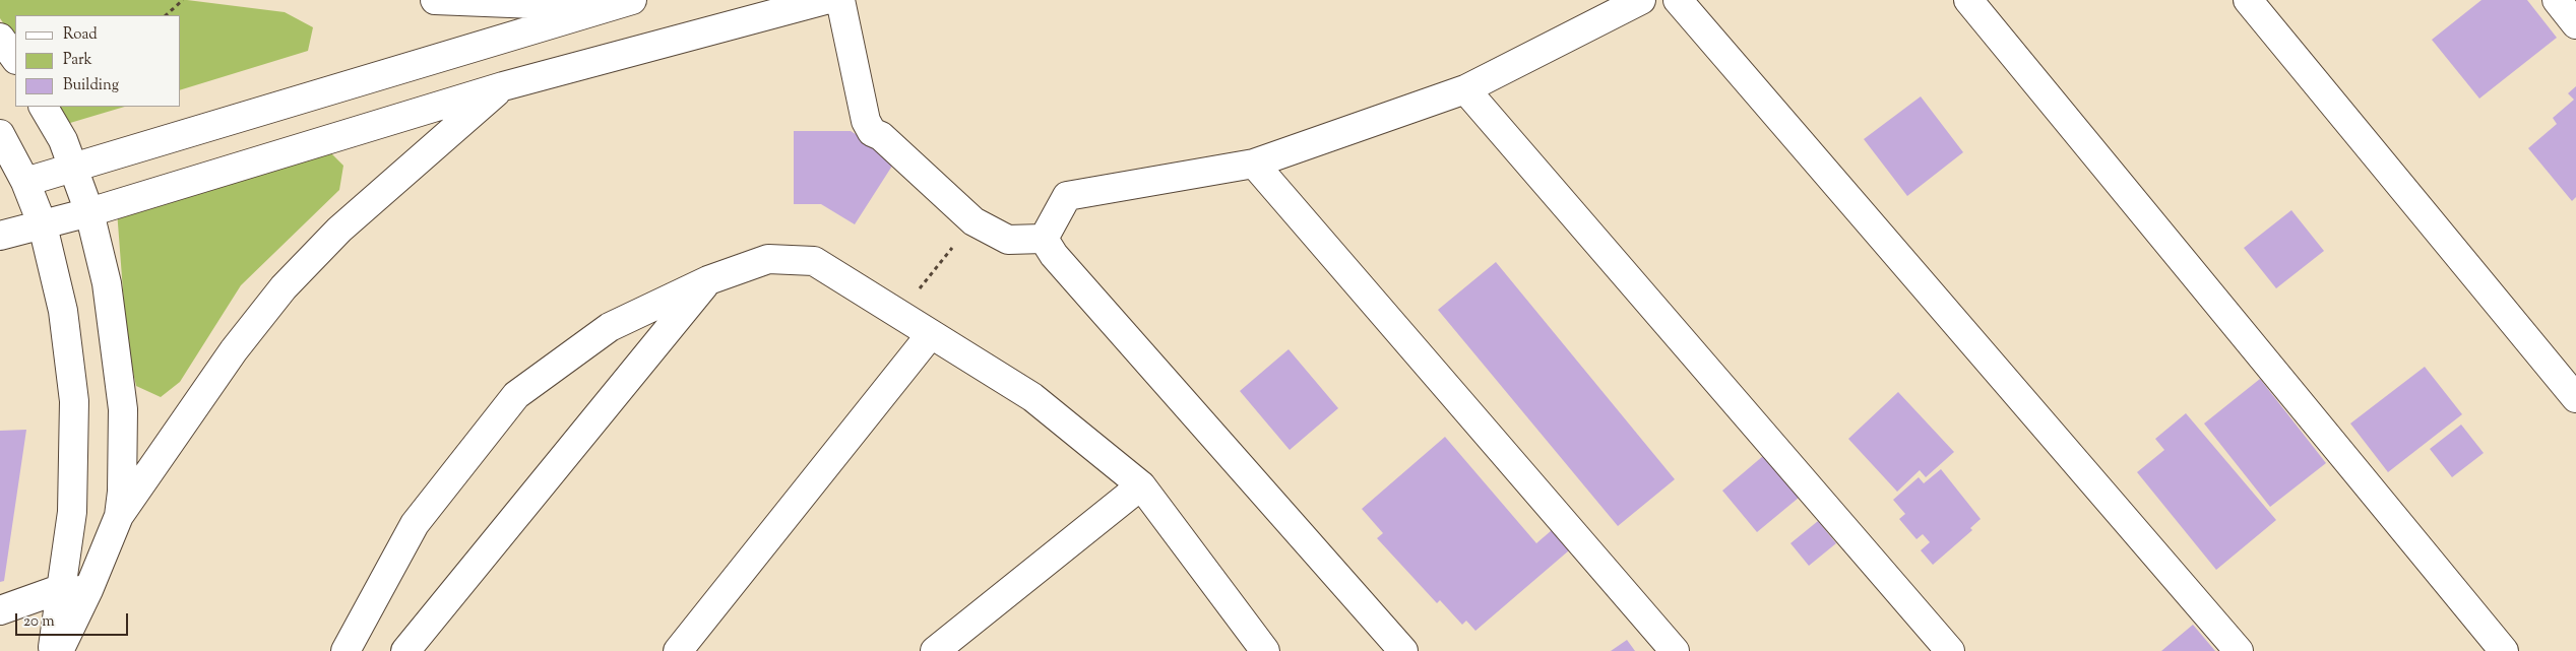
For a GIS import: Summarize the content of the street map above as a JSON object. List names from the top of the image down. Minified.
{"legend":["Road","Park","Building"],"scale_bar":"20 m"}
